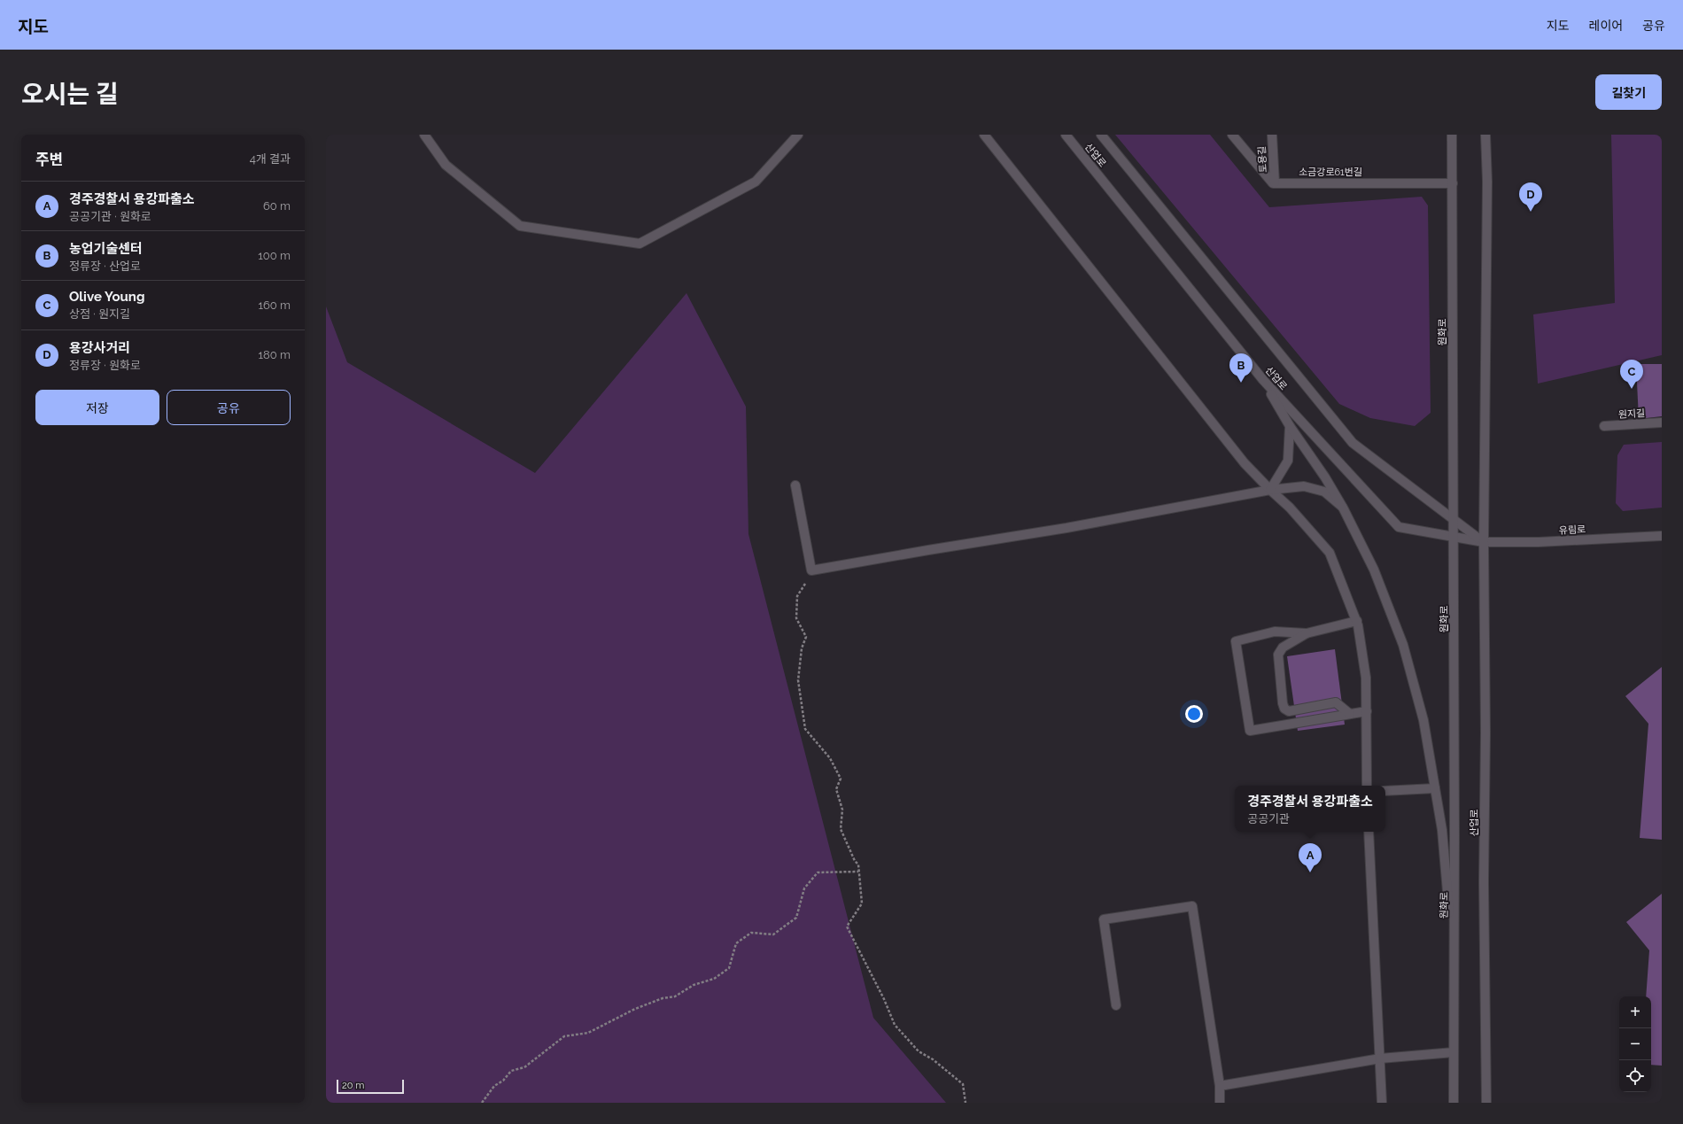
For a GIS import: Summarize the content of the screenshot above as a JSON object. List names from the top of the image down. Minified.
{"streets":{"street":["산업로","토용길","소금강로61번길","원화로","원지길","유림로"]},"crossings":[["산업로","원화로"],["산업로","유림로"],["토용길","소금강로61번길"],["소금강로61번길","원화로"]],"scale_bar":"20 m","page":{"header":"지도","nav":["지도","레이어","공유"],"title":"오시는 길","buttons":["길찾기",["저장","공유"]],"heading":["주변","4개 결과"],"list":[{"mark":"A","name":"경주경찰서 용강파출소","note":"공공기관 · 원화로","value":"60 m"},{"mark":"B","name":"농업기술센터","note":"정류장 · 산업로","value":"100 m"},{"mark":"C","name":"Olive Young","note":"상점 · 원지길","value":"160 m"},{"mark":"D","name":"용강사거리","note":"정류장 · 원화로","value":"180 m"}],"pins":["D","B","C","A"],"popup":["경주경찰서 용강파출소","공공기관"],"map_buttons":["+","−"],"scale":"20 m"}}
